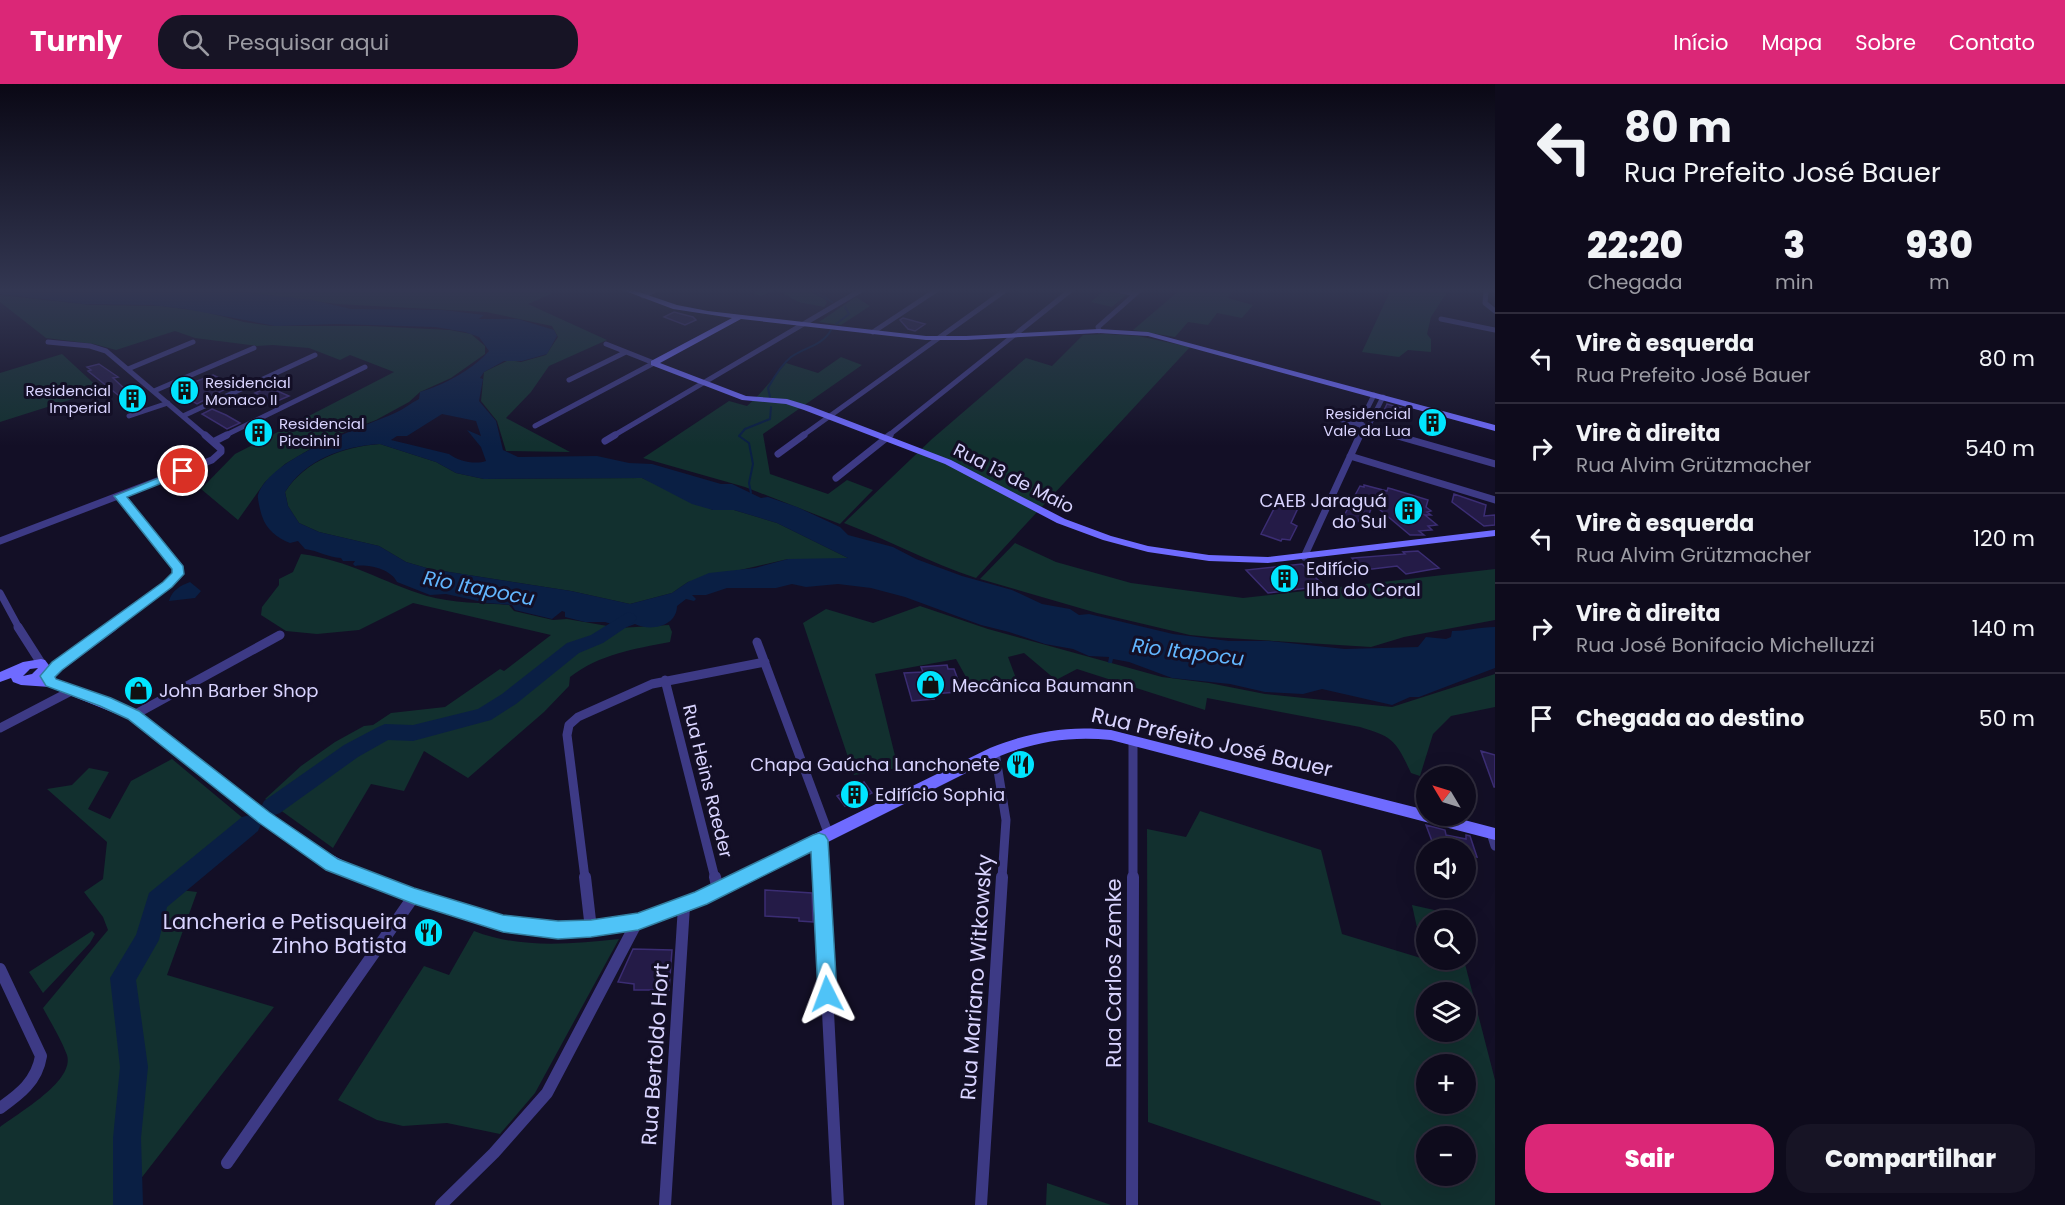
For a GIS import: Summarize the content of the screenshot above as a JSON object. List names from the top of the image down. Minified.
{"streets":{"main road":["Rua 13 de Maio","Rua Prefeito José Bauer"],"street":["Rua Heins Raeder","Rua Carlos Zemke","Rua Mariano Witkowsky","Rua Bertoldo Hort"]},"crossings":[["Rua Prefeito José Bauer","Rua Heins Raeder"],["Rua Prefeito José Bauer","Rua Carlos Zemke"],["Rua Prefeito José Bauer","Rua Mariano Witkowsky"],["Rua Prefeito José Bauer","Rua Bertoldo Hort"]],"water":["Rio Itapocu"],"places":{"building":["Residencial Monaco II","Residencial Imperial","Residencial Vale da Lua","Residencial Piccinini","CAEB Jaraguá do Sul","Edifício Ilha do Coral","Edifício Sophia"],"shop":["Mecânica Baumann","John Barber Shop"],"restaurant":["Chapa Gaúcha Lanchonete","Lancheria e Petisqueira Zinho Batista"]},"north":"top left","page":{"header":"Turnly","search":"Pesquisar aqui","nav":["Início","Mapa","Sobre","Contato"],"turn":["80 m","Rua Prefeito José Bauer"],"eta":["22:20","Chegada","3","min","930","m"],"list":[{"name":"Vire à esquerda","note":"Rua Prefeito José Bauer","value":"80 m"},{"name":"Vire à direita","note":"Rua Alvim Grützmacher","value":"540 m"},{"name":"Vire à esquerda","note":"Rua Alvim Grützmacher","value":"120 m"},{"name":"Vire à direita","note":"Rua José Bonifacio Michelluzzi","value":"140 m"},{"name":"Chegada ao destino","value":"50 m"}],"map_buttons":["+","−"],"buttons":["Sair","Compartilhar"]}}
